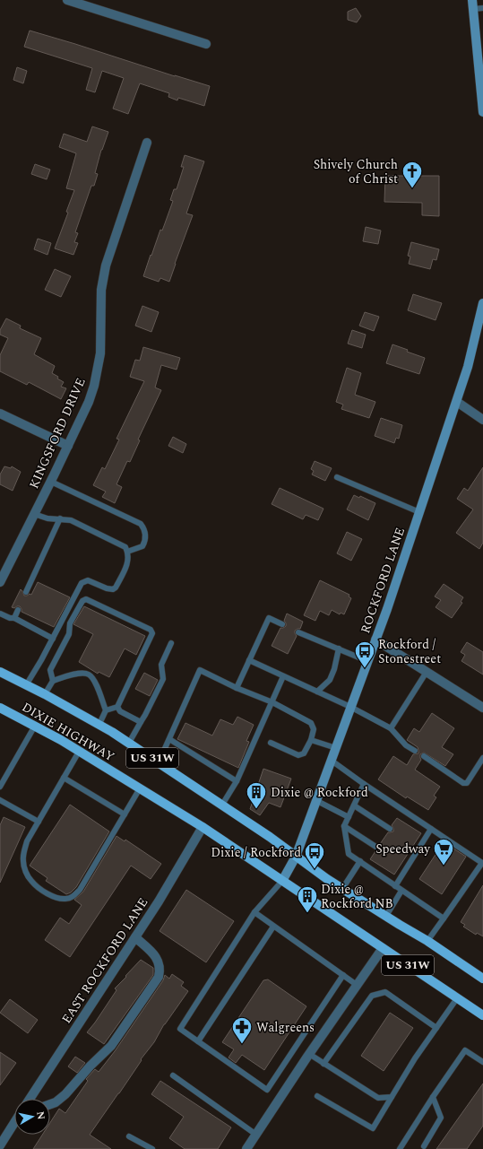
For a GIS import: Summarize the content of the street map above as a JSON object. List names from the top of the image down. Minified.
{"streets":{"main road":["ROCKFORD LANE","DIXIE HIGHWAY","US 31W"],"street":["KINGSFORD DRIVE","EAST ROCKFORD LANE"]},"crossings":[["ROCKFORD LANE","DIXIE HIGHWAY"],["DIXIE HIGHWAY","EAST ROCKFORD LANE"]],"places":{"church":["Shively Church of Christ"],"bus stop":["Rockford / Stonestreet","Dixie / Rockford"],"building":["Dixie @ Rockford","Dixie @ Rockford NB"],"supermarket":["Speedway"],"pharmacy":["Walgreens"]},"north":"right"}
